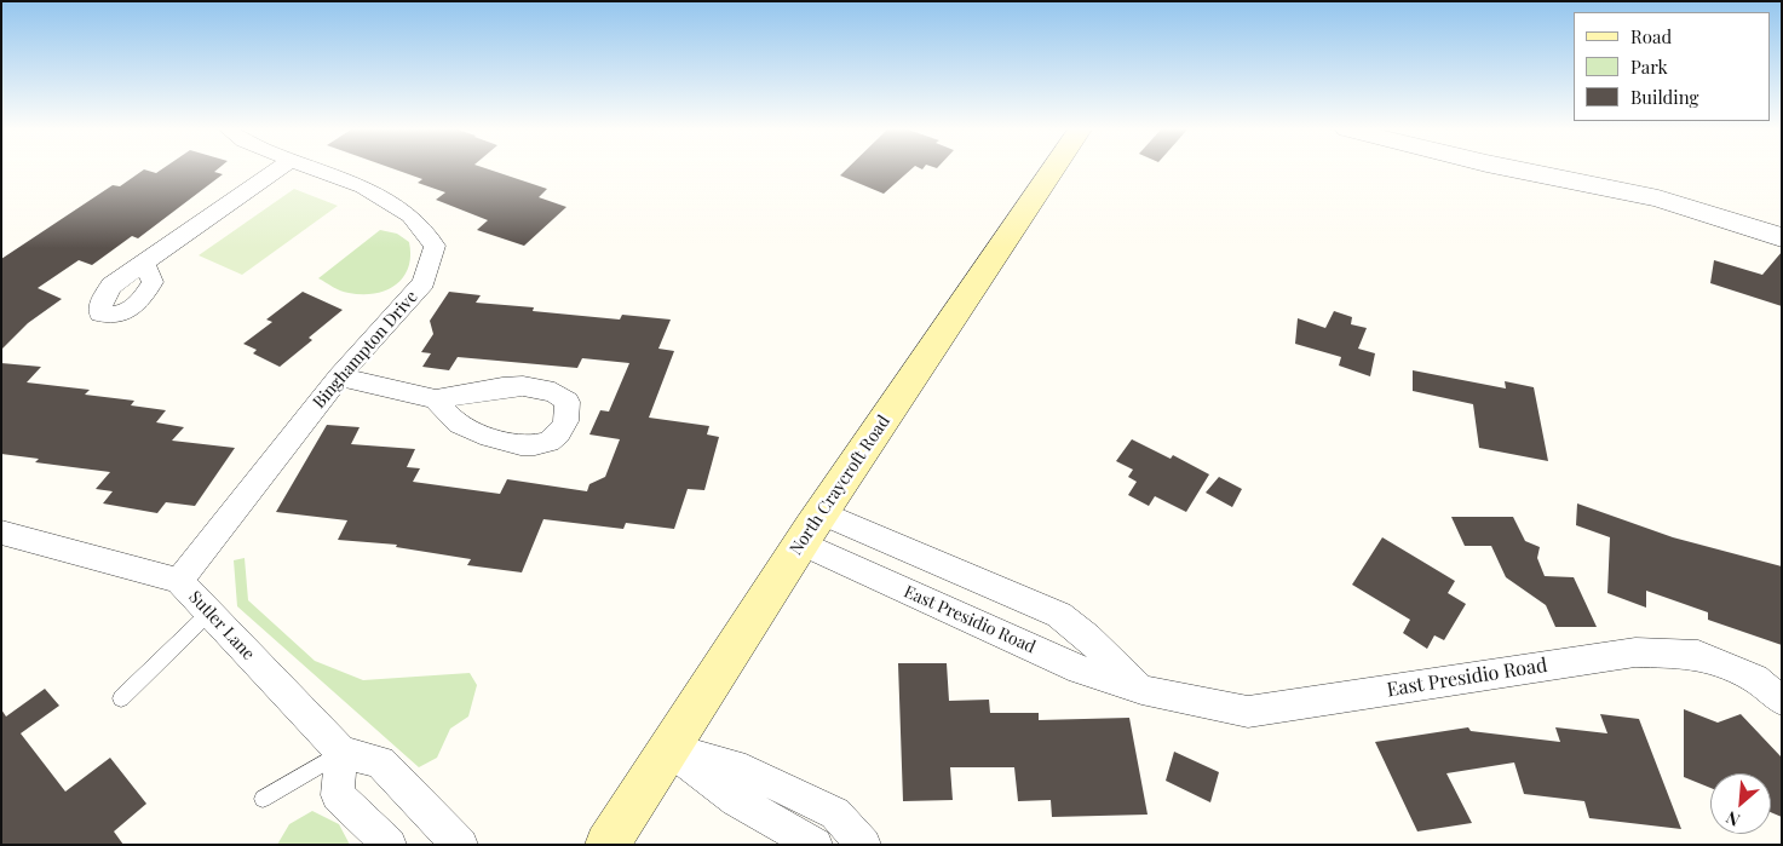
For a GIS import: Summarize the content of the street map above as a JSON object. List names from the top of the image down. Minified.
{"streets":{"main road":["North Craycroft Road"],"street":["Binghampton Drive","East Presidio Road","Sutler Lane"]},"crossings":[["Binghampton Drive","Sutler Lane"],["North Craycroft Road","East Presidio Road"]],"legend":["Road","Park","Building"],"north":"bottom left"}
